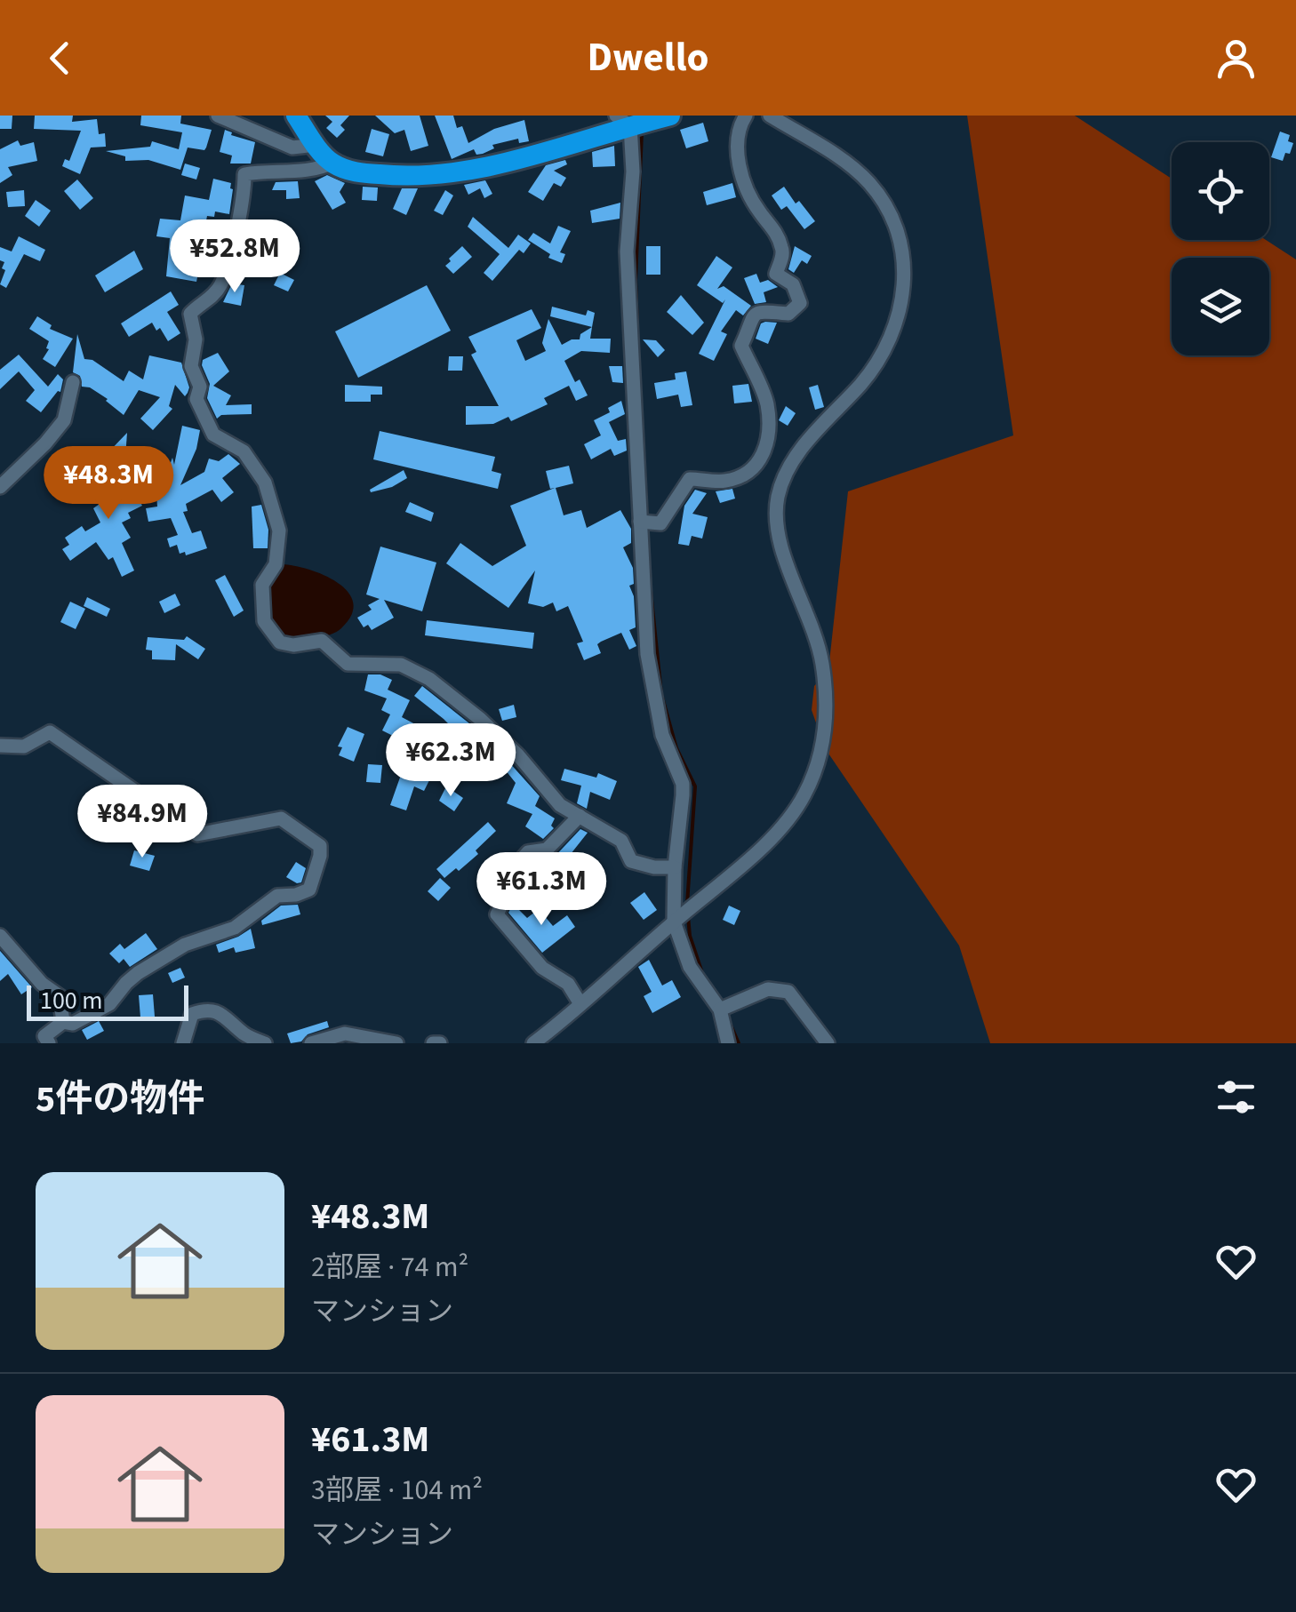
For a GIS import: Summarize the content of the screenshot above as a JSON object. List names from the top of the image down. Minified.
{"scale_bar":"100 m","page":{"header":"Dwello","price":["¥52.8M","¥48.3M","¥62.3M","¥84.9M","¥61.3M"],"scale":"100 m","heading":"5件の物件","list":[{"name":"¥48.3M","note":"2部屋 · 74 m² · マンション"},{"name":"¥61.3M","note":"3部屋 · 104 m² · マンション"}]}}
